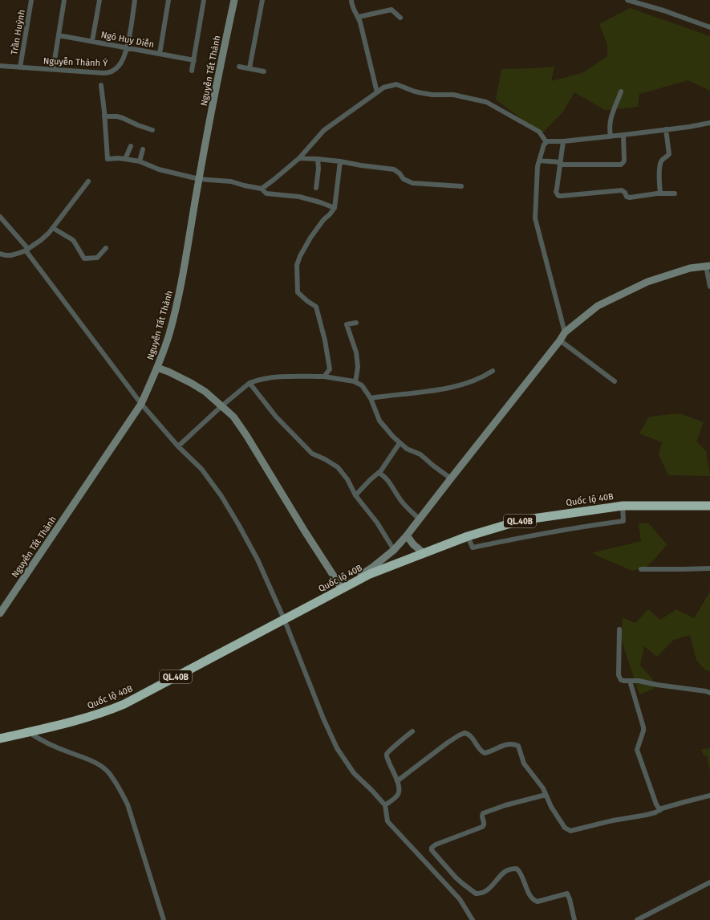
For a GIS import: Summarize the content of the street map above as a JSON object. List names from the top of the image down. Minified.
{"streets":{"highway":["Quốc lộ 40B","QL.40B"],"main road":["Nguyễn Tất Thành"],"street":["Trần Huỳnh","Ngô Huy Diễn","Nguyễn Thành Ý"]},"crossings":[["Trần Huỳnh","Nguyễn Thành Ý"],["Ngô Huy Diễn","Nguyễn Thành Ý"]]}
